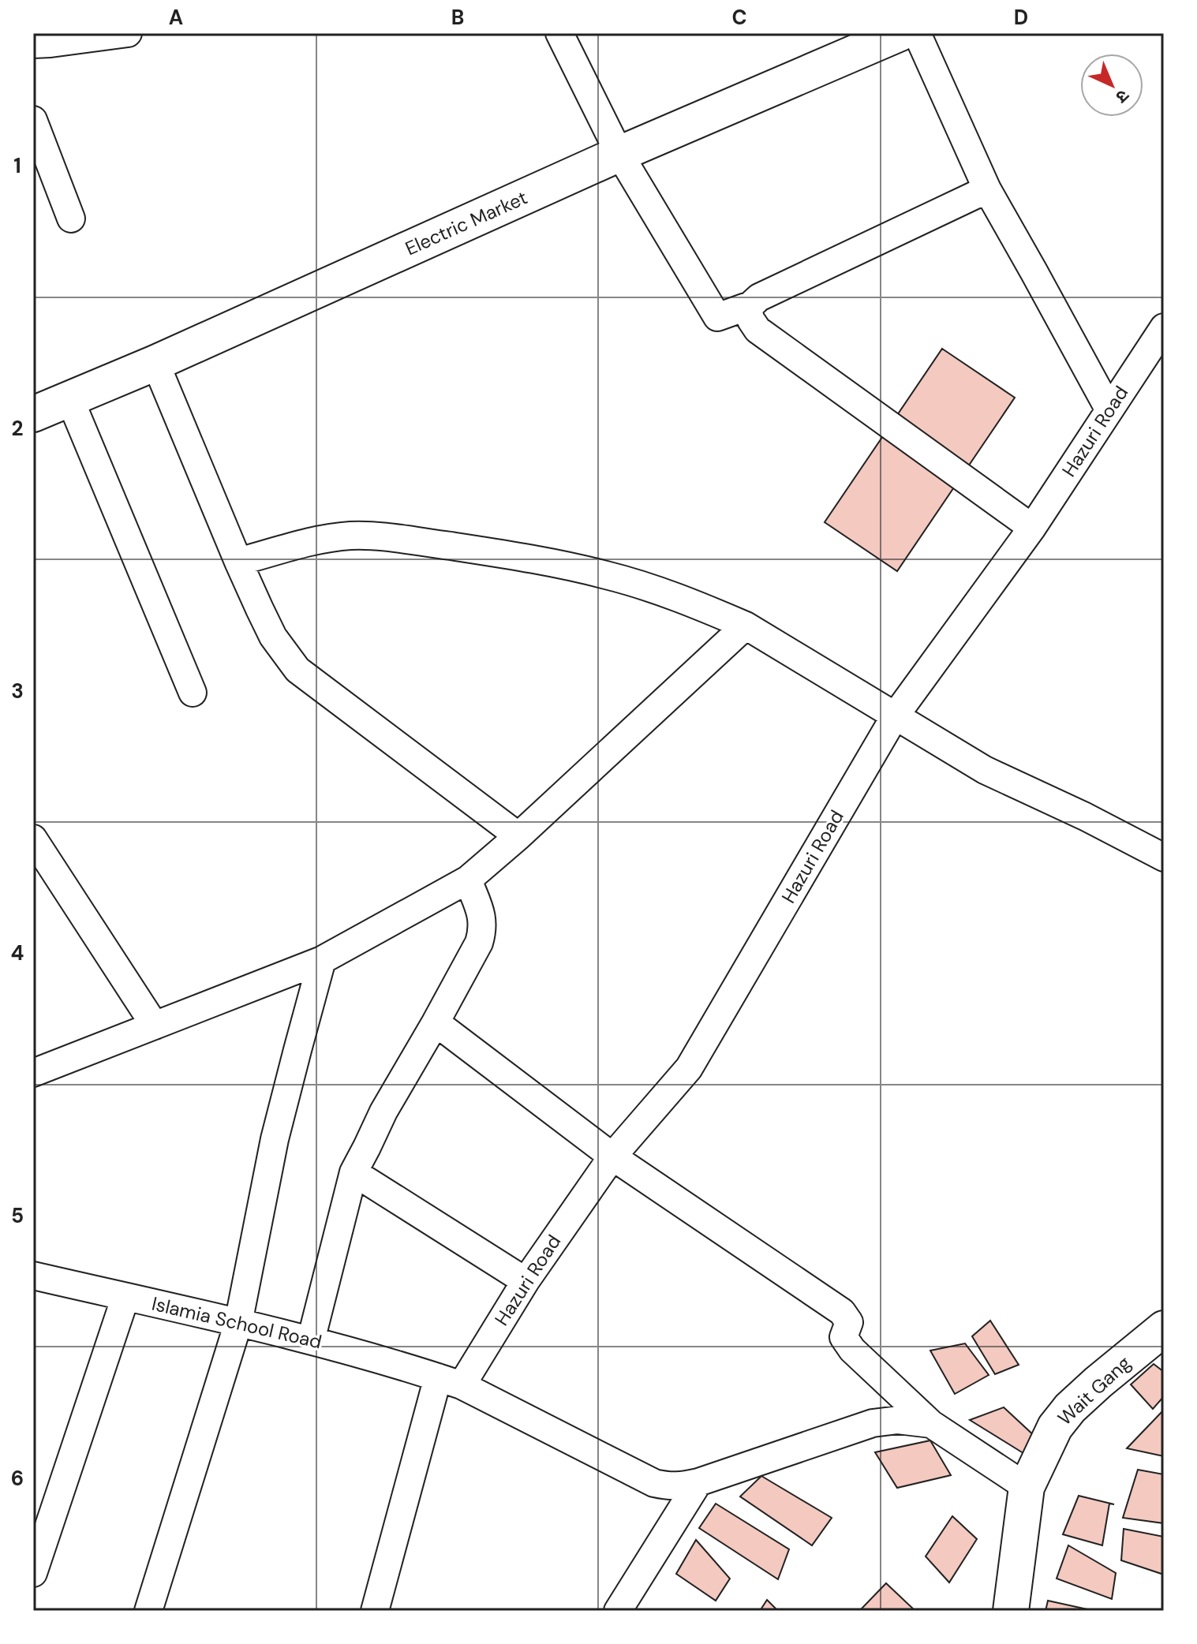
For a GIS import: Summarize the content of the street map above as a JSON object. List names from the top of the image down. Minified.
{"streets":{"street":["Electric Market","Hazuri Road","Islamia School Road","Wait Gang"]},"crossings":[["Hazuri Road","Islamia School Road"]],"north":"bottom right","grid":{"columns":["A","B","C","D"],"rows":["1","2","3","4","5","6"]}}
